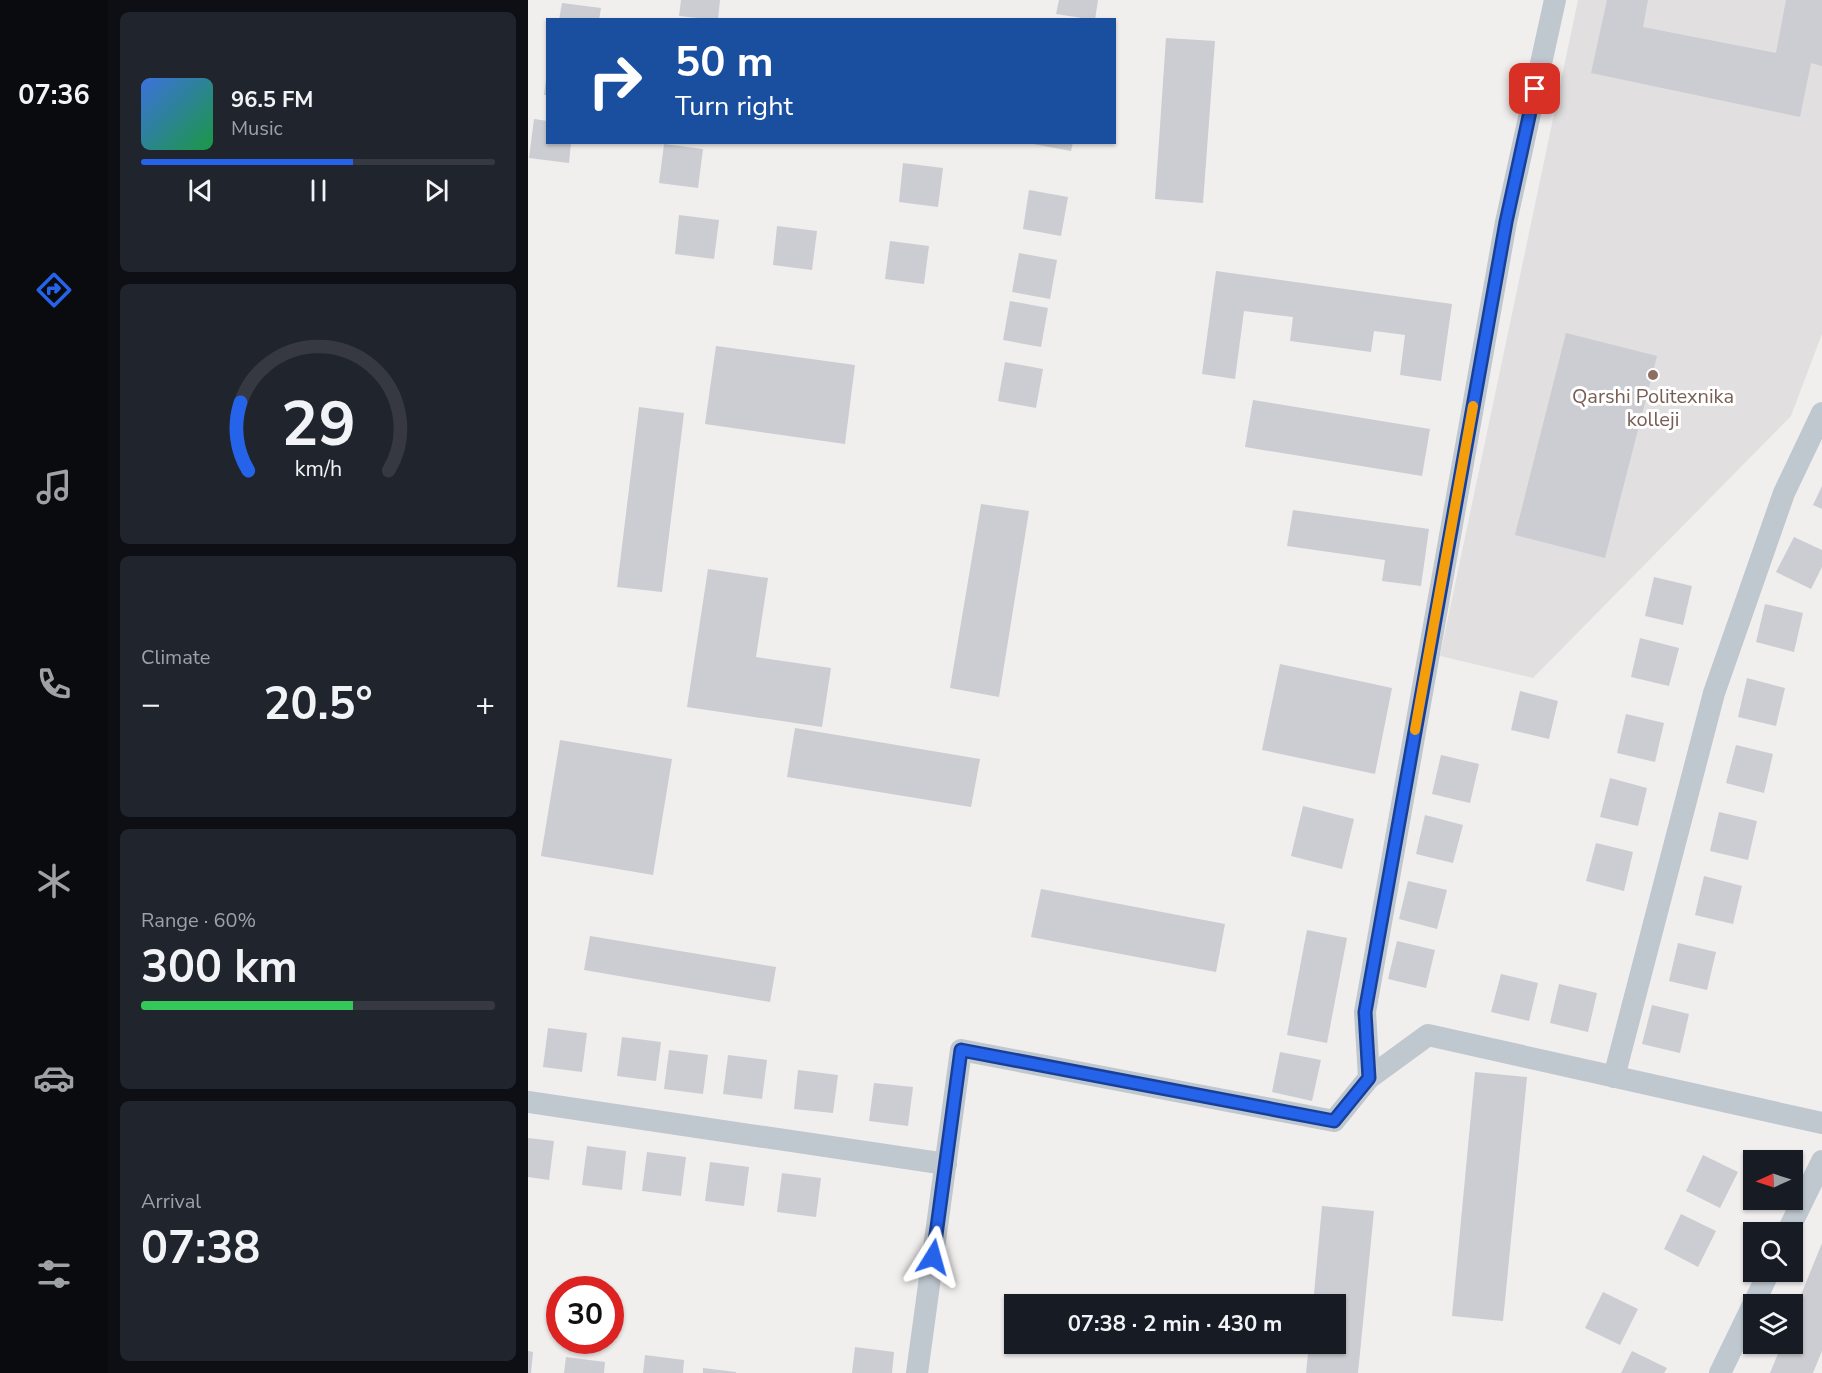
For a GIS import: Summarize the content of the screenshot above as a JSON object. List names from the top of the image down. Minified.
{"places":["Qarshi Politexnika kolleji"],"north":"left","page":{"tabs":"07:36","turn":["50 m","Turn right"],"song":["96.5 FM","Music"],"tile":["Climate",["Range · 60%","300 km"],["Arrival","07:38"]],"heat":["−","20.5°","+"],"limit":"30","trip":"07:38 · 2 min · 430 m","gauge":["29","km/h"]}}
